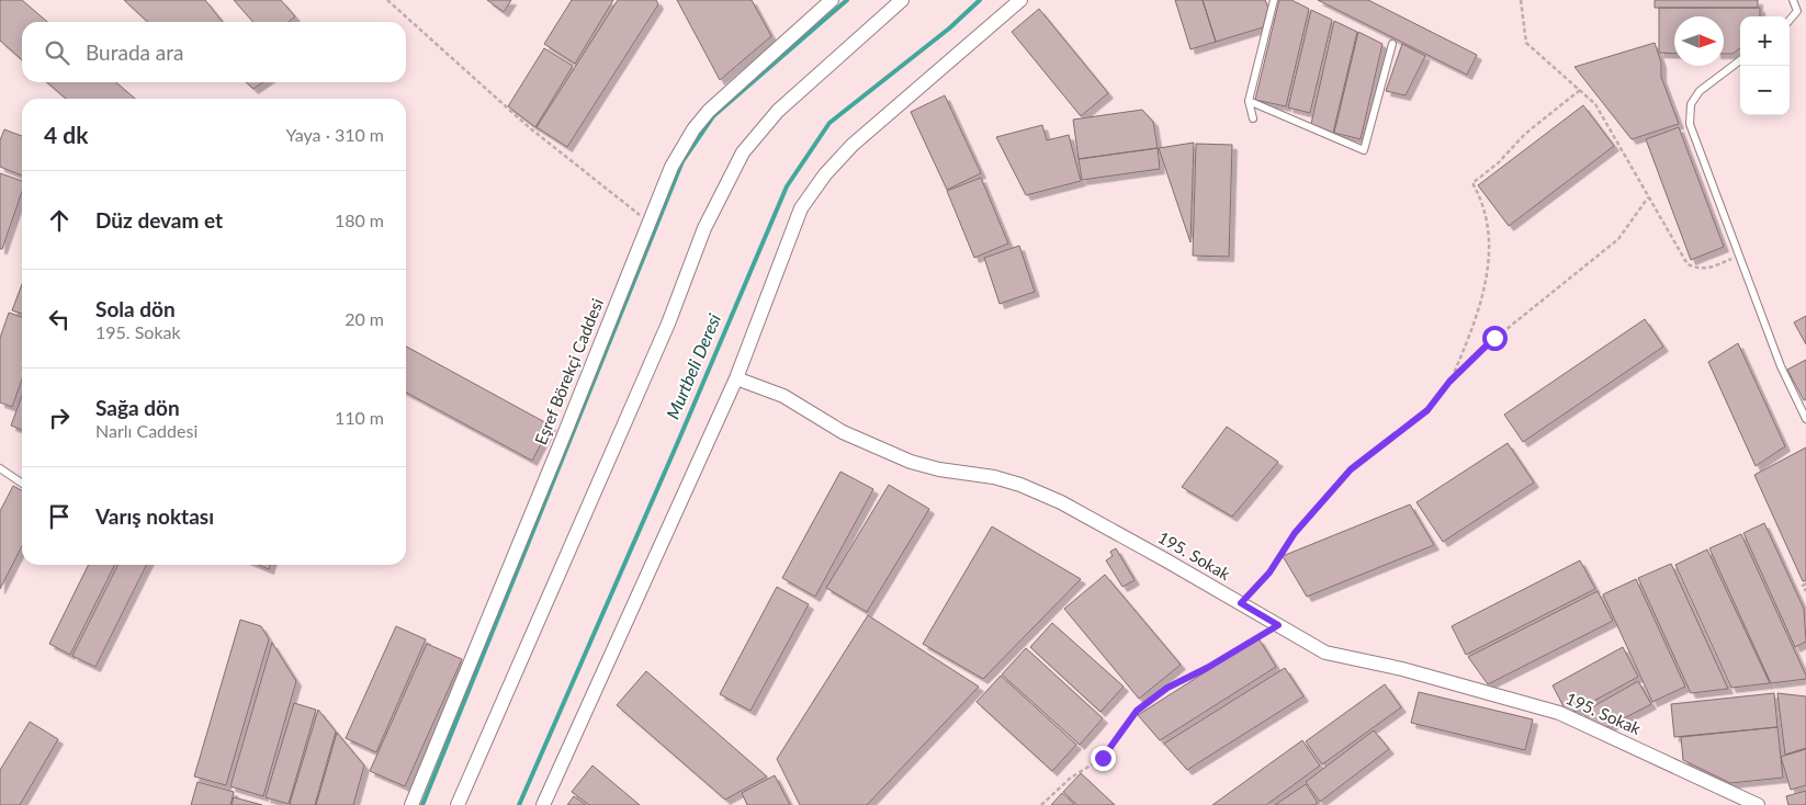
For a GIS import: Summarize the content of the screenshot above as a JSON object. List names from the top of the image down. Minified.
{"streets":{"street":["Eşref Börekçi Caddesi","195. Sokak"]},"water":["Murtbeli Deresi"],"north":"right","page":{"map_buttons":["+","−"],"search":"Burada ara","heading":["4 dk","Yaya · 310 m"],"list":[["Düz devam et","180 m"],["Sola dön","195. Sokak","20 m"],["Sağa dön","Narlı Caddesi","110 m"],"Varış noktası"]}}
